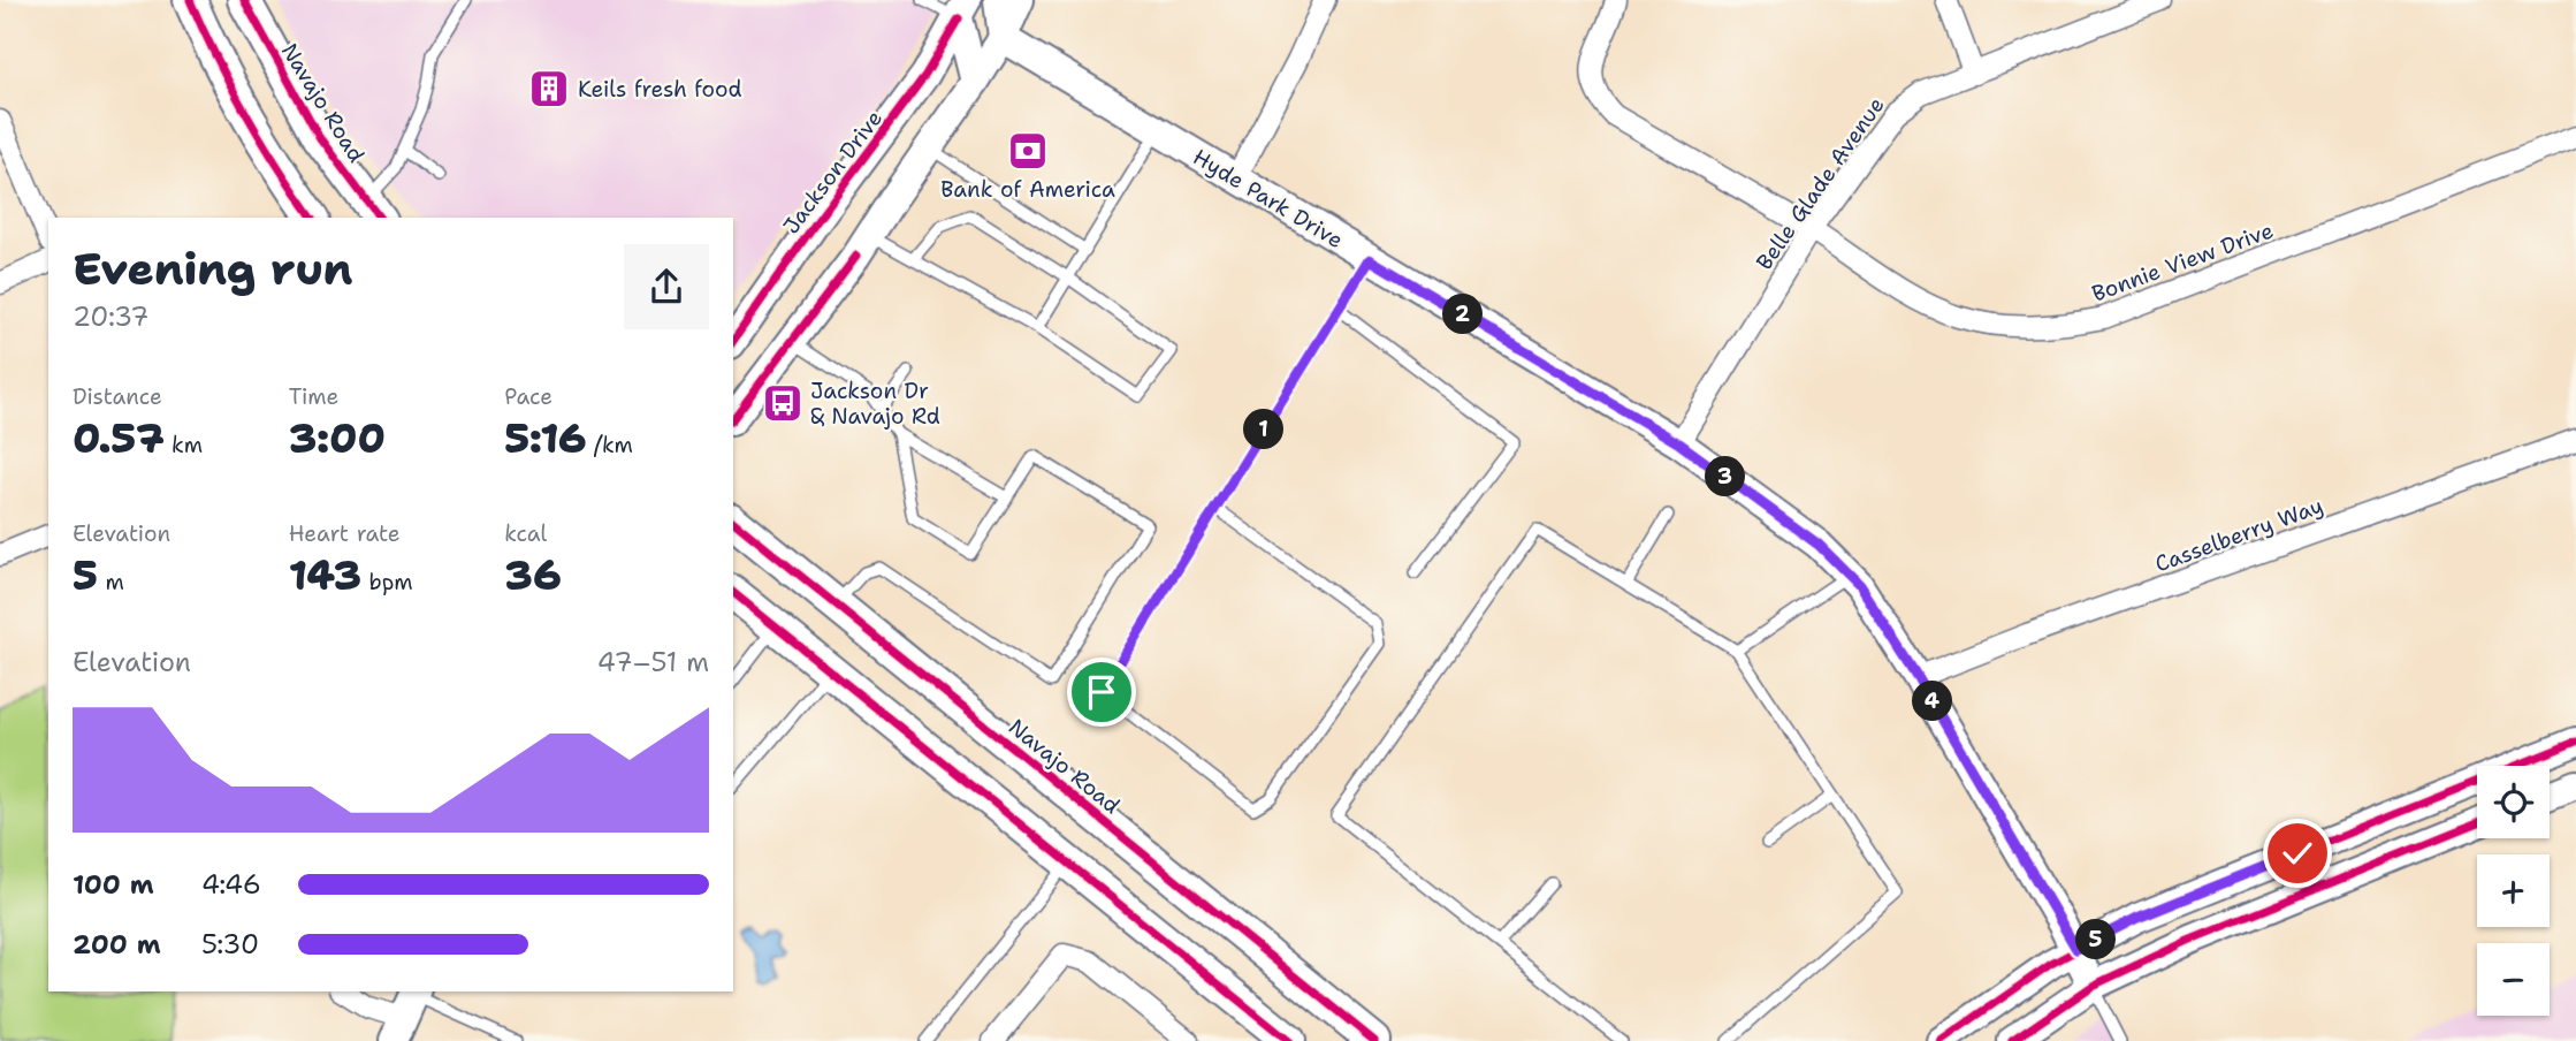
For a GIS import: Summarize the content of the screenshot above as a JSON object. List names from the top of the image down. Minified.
{"streets":{"main road":["Navajo Road","Jackson Drive","Hyde Park Drive"],"street":["Belle Glade Avenue","Bonnie View Drive","Casselberry Way"]},"crossings":[["Belle Glade Avenue","Hyde Park Drive"],["Belle Glade Avenue","Bonnie View Drive"],["Hyde Park Drive","Casselberry Way"]],"places":{"building":["Keils fresh food"],"bank":["Bank of America"],"bus stop":["Jackson Dr & Navajo Rd"]},"page":{"heading":["Evening run","20:37"],"pins":["2","1","3","4","5"],"stats":[["Distance","0.57 km"],["Time","3:00"],["Pace","5:16 /km"],["Elevation","5 m"],["Heart rate","143 bpm"],["kcal","36"]],"chart":["Elevation","47–51 m"],"map_buttons":["+","−"],"list":[{"name":"100 m","note":"4:46"},{"name":"200 m","note":"5:30"}]}}
